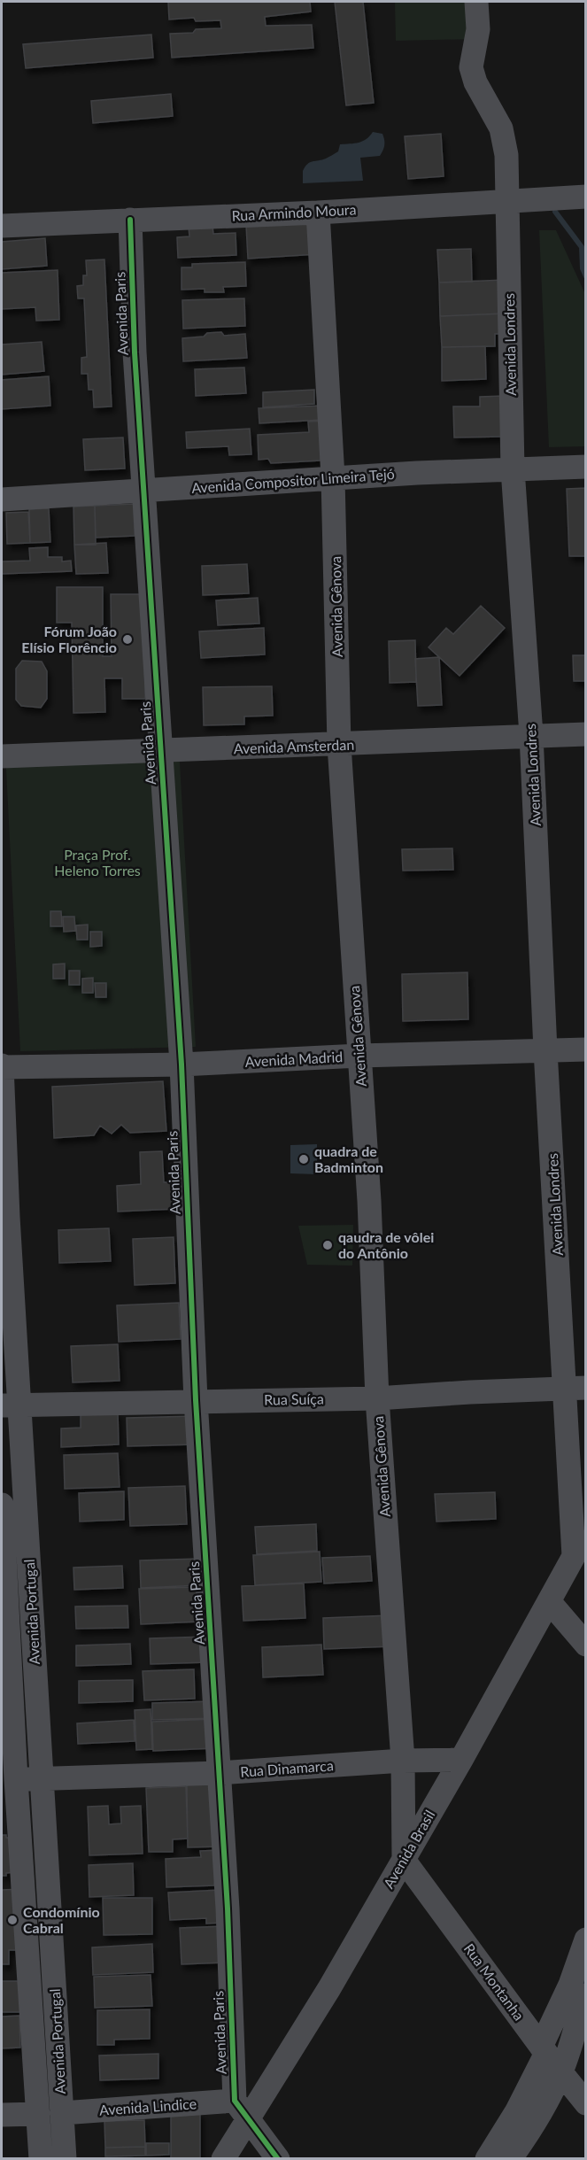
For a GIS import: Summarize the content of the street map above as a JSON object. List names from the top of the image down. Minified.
{"streets":{"street":["Rua Armindo Moura","Avenida Paris","Avenida Londres","Avenida Compositor Limeira Tejó","Avenida Gênova","Avenida Amsterdan","Avenida Madrid","Rua Suíça","Avenida Portugal","Rua Dinamarca","Avenida Brasil","Rua Montanha","Avenida Lindice"]},"crossings":[["Rua Armindo Moura","Avenida Paris"],["Rua Armindo Moura","Avenida Londres"],["Rua Armindo Moura","Avenida Gênova"],["Avenida Paris","Avenida Compositor Limeira Tejó"],["Avenida Paris","Avenida Amsterdan"],["Avenida Paris","Avenida Madrid"],["Avenida Paris","Rua Suíça"],["Avenida Paris","Rua Dinamarca"],["Avenida Paris","Avenida Lindice"],["Avenida Londres","Avenida Compositor Limeira Tejó"],["Avenida Londres","Avenida Amsterdan"],["Avenida Londres","Avenida Madrid"],["Avenida Londres","Rua Suíça"],["Avenida Londres","Avenida Brasil"],["Avenida Compositor Limeira Tejó","Avenida Gênova"],["Avenida Gênova","Avenida Amsterdan"],["Avenida Gênova","Avenida Madrid"],["Avenida Gênova","Rua Suíça"],["Avenida Gênova","Rua Dinamarca"],["Avenida Gênova","Avenida Brasil"],["Avenida Gênova","Rua Montanha"],["Avenida Madrid","Avenida Portugal"],["Rua Suíça","Avenida Portugal"],["Avenida Portugal","Rua Dinamarca"],["Avenida Portugal","Avenida Lindice"],["Rua Dinamarca","Avenida Brasil"],["Avenida Brasil","Rua Montanha"]],"parks":["Praça Prof. Heleno Torres"],"places":["Fórum João Elísio Florêncio","quadra de Badminton","qaudra de vôlei do Antônio","Condomínio Cabral"]}
